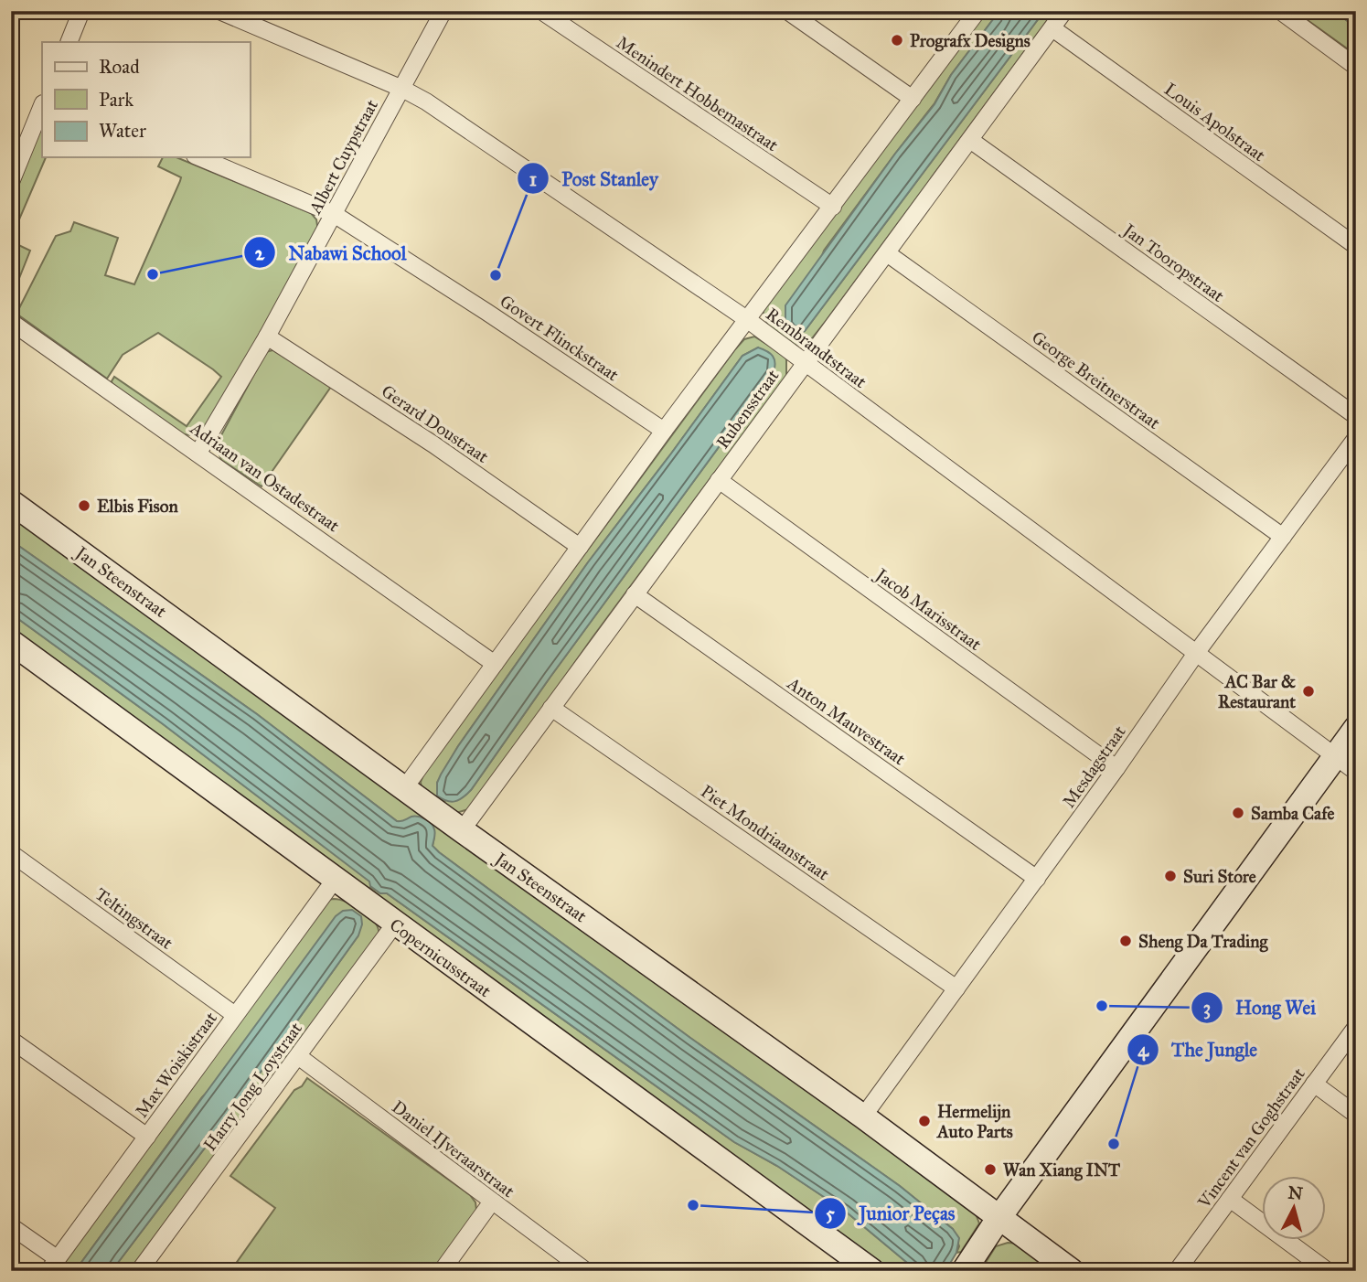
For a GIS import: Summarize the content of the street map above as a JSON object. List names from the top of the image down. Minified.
{"streets":{"street":["Menindert Hobbemastraat","Louis Apolstraat","Albert Cuypstraat","Jan Tooropstraat","Govert Flinckstraat","Rembrandtstraat","George Breitnerstraat","Rubensstraat","Gerard Doustraat","Adriaan van Ostadestraat","Jan Steenstraat","Jacob Marisstraat","Anton Mauvestraat","Mesdagstraat","Piet Mondriaanstraat","Teltingstraat","Copernicusstraat","Max Woiskistraat","Harry Jong Loystraat","Vincent van Goghstraat","Daniel IJveraarstraat"]},"crossings":[["Louis Apolstraat","Rubensstraat"],["Albert Cuypstraat","Govert Flinckstraat"],["Albert Cuypstraat","Rembrandtstraat"],["Albert Cuypstraat","Gerard Doustraat"],["Albert Cuypstraat","Adriaan van Ostadestraat"],["Jan Tooropstraat","Rubensstraat"],["Rembrandtstraat","Rubensstraat"],["Rembrandtstraat","Mesdagstraat"],["George Breitnerstraat","Rubensstraat"],["George Breitnerstraat","Mesdagstraat"],["Rubensstraat","Jan Steenstraat"],["Rubensstraat","Jacob Marisstraat"],["Rubensstraat","Anton Mauvestraat"],["Rubensstraat","Piet Mondriaanstraat"],["Jan Steenstraat","Mesdagstraat"],["Jacob Marisstraat","Mesdagstraat"],["Anton Mauvestraat","Mesdagstraat"],["Mesdagstraat","Piet Mondriaanstraat"],["Teltingstraat","Max Woiskistraat"],["Copernicusstraat","Max Woiskistraat"],["Copernicusstraat","Harry Jong Loystraat"],["Harry Jong Loystraat","Daniel IJveraarstraat"]],"places":["Prografx Designs","Nabawi School","Post Stanley","Elbis Fison","AC Bar & Restaurant","Samba Cafe","Suri Store","Sheng Da Trading","Hong Wei","Hermelijn Auto Parts","The Jungle","Wan Xiang INT","Junior Peças"],"legend":["Road","Park","Water"],"north":"top"}
